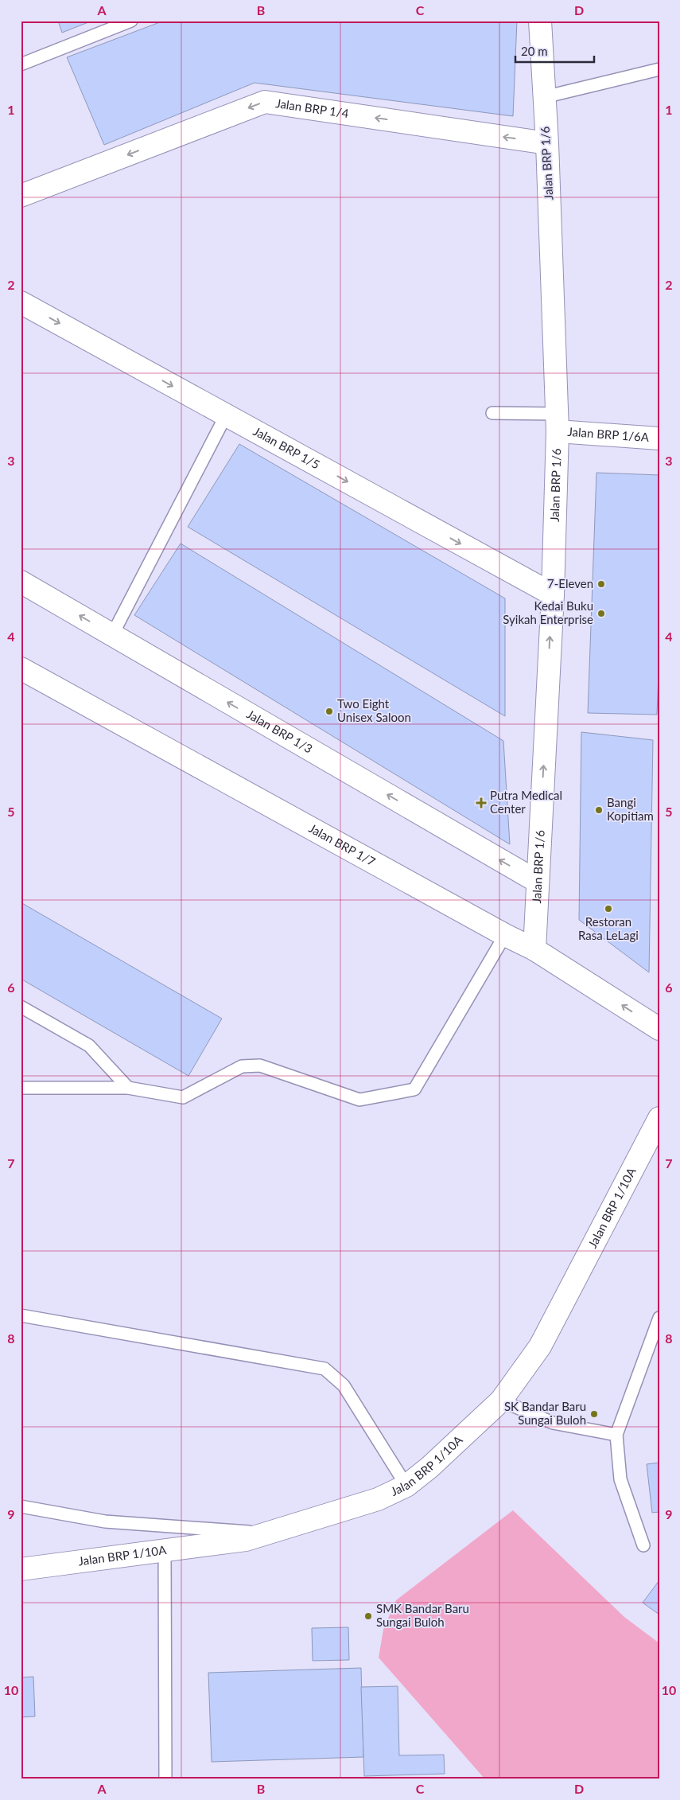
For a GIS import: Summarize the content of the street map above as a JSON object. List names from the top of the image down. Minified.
{"streets":{"street":["Jalan BRP 1/4","Jalan BRP 1/6","Jalan BRP 1/6A","Jalan BRP 1/5","Jalan BRP 1/3","Jalan BRP 1/7","Jalan BRP 1/10A"]},"crossings":[["Jalan BRP 1/4","Jalan BRP 1/6"],["Jalan BRP 1/6","Jalan BRP 1/6A"],["Jalan BRP 1/6","Jalan BRP 1/5"],["Jalan BRP 1/6","Jalan BRP 1/3"],["Jalan BRP 1/6","Jalan BRP 1/7"]],"one_way":["Jalan BRP 1/4","Jalan BRP 1/5","Jalan BRP 1/3"],"places":{"other":["7-Eleven","Kedai Buku Syikah Enterprise","Two Eight Unisex Saloon","Bangi Kopitiam","Restoran Rasa LeLagi","SK Bandar Baru Sungai Buloh","SMK Bandar Baru Sungai Buloh"],"health":["Putra Medical Center"]},"scale_bar":"20 m","grid":{"columns":["A","B","C","D"],"rows":["1","2","3","4","5","6","7","8","9","10"]}}
